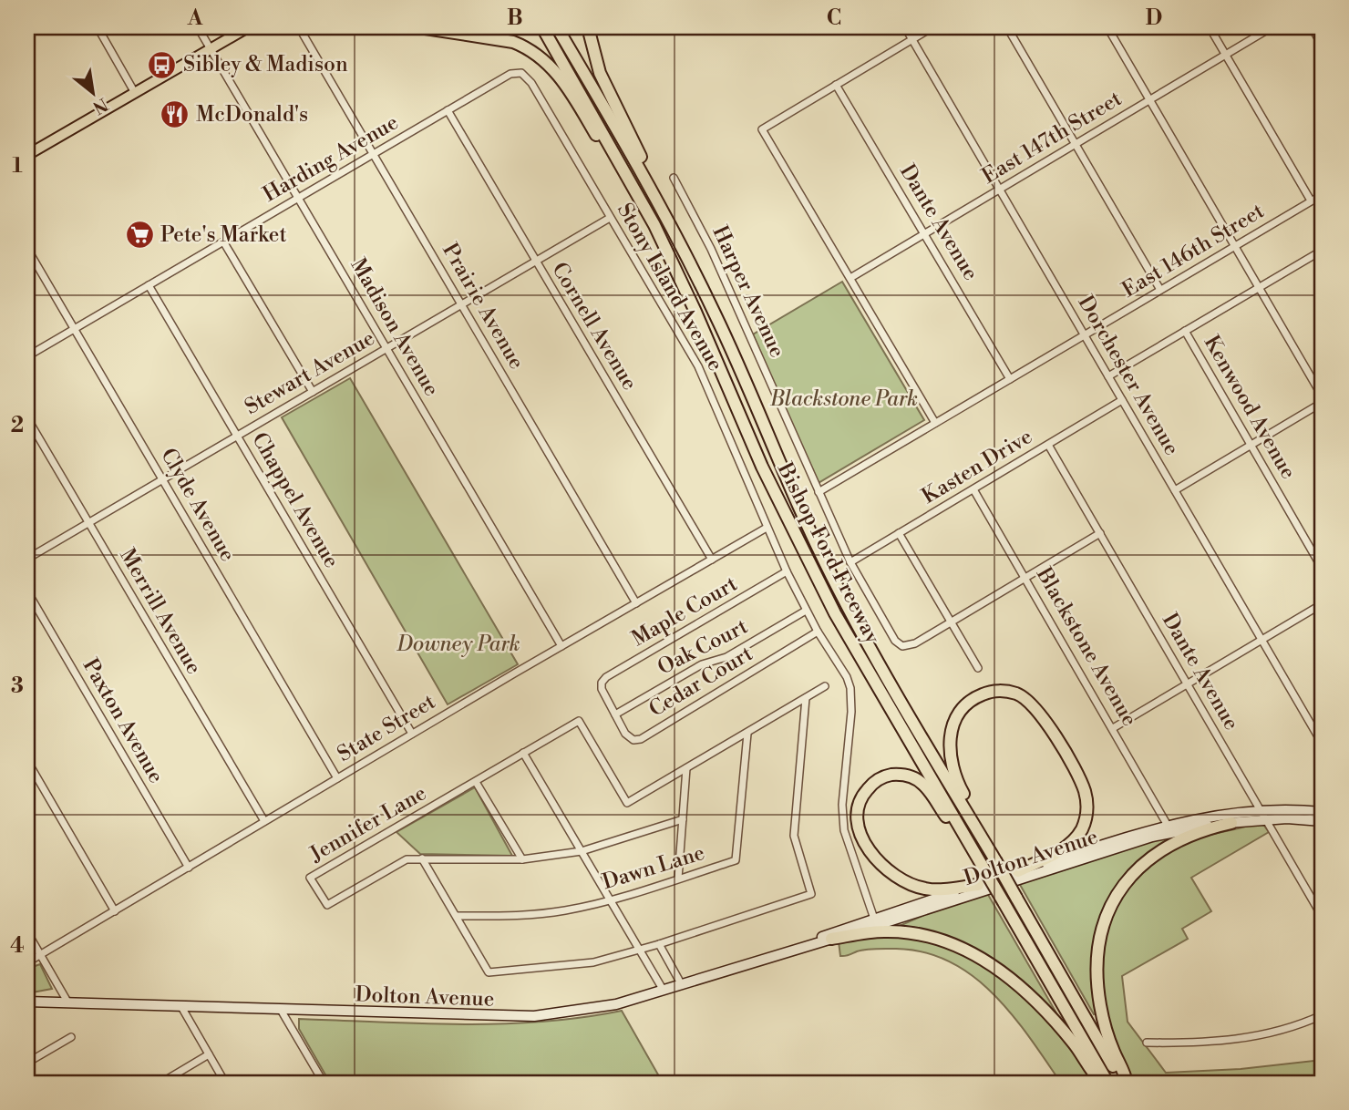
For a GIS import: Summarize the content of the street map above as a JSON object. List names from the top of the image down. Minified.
{"streets":{"highway":["Bishop Ford Freeway"],"street":["East 147th Street","Harding Avenue","Dante Avenue","East 146th Street","Stony Island Avenue","Harper Avenue","Prairie Avenue","Cornell Avenue","Madison Avenue","Stewart Avenue","Dorchester Avenue","Kenwood Avenue","Kasten Drive","Chappel Avenue","Clyde Avenue","Merrill Avenue","Maple Court","Oak Court","Blackstone Avenue","Cedar Court","Paxton Avenue","State Street","Jennifer Lane","Dolton Avenue","Dawn Lane"]},"crossings":[["East 147th Street","Dante Avenue"],["East 147th Street","Dorchester Avenue"],["Harding Avenue","Stony Island Avenue"],["Harding Avenue","Prairie Avenue"],["Harding Avenue","Cornell Avenue"],["Harding Avenue","Madison Avenue"],["Harding Avenue","Chappel Avenue"],["Harding Avenue","Clyde Avenue"],["Dante Avenue","East 146th Street"],["Dante Avenue","Kasten Drive"],["Dante Avenue","Dolton Avenue"],["East 146th Street","Harper Avenue"],["East 146th Street","Dorchester Avenue"],["Stony Island Avenue","Stewart Avenue"],["Stony Island Avenue","Maple Court"],["Stony Island Avenue","Oak Court"],["Stony Island Avenue","Cedar Court"],["Stony Island Avenue","State Street"],["Stony Island Avenue","Dolton Avenue"],["Prairie Avenue","Stewart Avenue"],["Prairie Avenue","State Street"],["Cornell Avenue","Stewart Avenue"],["Cornell Avenue","State Street"],["Madison Avenue","Stewart Avenue"],["Madison Avenue","State Street"],["Stewart Avenue","Chappel Avenue"],["Stewart Avenue","Clyde Avenue"],["Stewart Avenue","Merrill Avenue"],["Dorchester Avenue","Kasten Drive"],["Kasten Drive","Blackstone Avenue"],["Chappel Avenue","State Street"],["Clyde Avenue","State Street"],["Merrill Avenue","State Street"],["Maple Court","Oak Court"],["Maple Court","Cedar Court"],["Oak Court","Cedar Court"],["Blackstone Avenue","Dolton Avenue"],["Paxton Avenue","State Street"],["Jennifer Lane","Dawn Lane"]],"parks":["Blackstone Park","Downey Park"],"places":{"bus stop":["Sibley & Madison"],"restaurant":["McDonald's"],"supermarket":["Pete's Market"]},"north":"bottom right","grid":{"columns":["A","B","C","D"],"rows":["1","2","3","4"]}}
